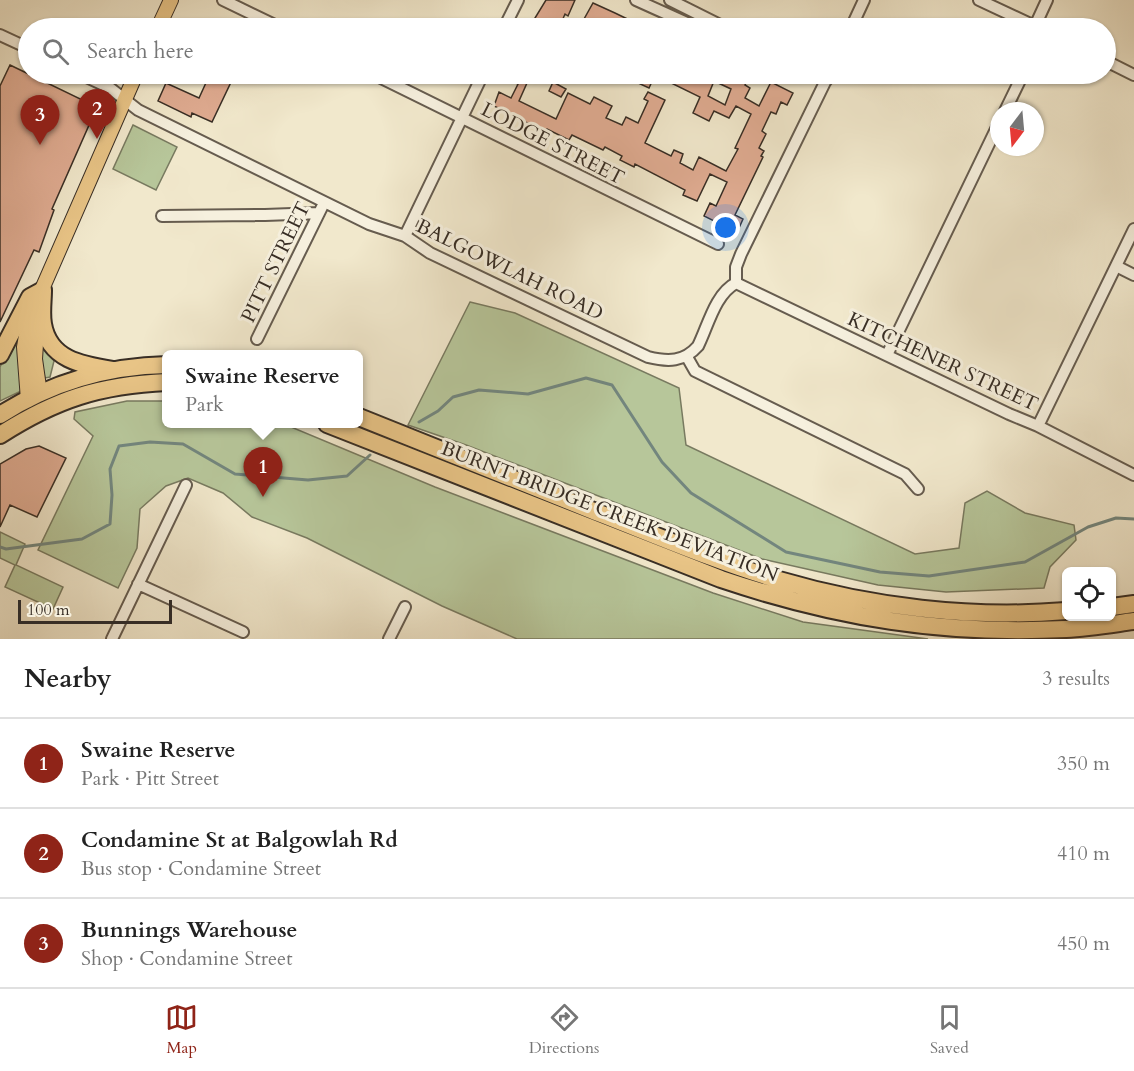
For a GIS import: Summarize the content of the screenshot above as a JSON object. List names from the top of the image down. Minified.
{"streets":{"highway":["BURNT BRIDGE CREEK DEVIATION"],"street":["LODGE STREET","PITT STREET","BALGOWLAH ROAD","KITCHENER STREET"]},"crossings":[["PITT STREET","BALGOWLAH ROAD"]],"scale_bar":"100 m","north":"bottom","page":{"search":"Search here","pins":["2","3","1"],"popup":["Swaine Reserve","Park"],"scale":"100 m","heading":["Nearby","3 results"],"list":[{"mark":"1","name":"Swaine Reserve","note":"Park · Pitt Street","value":"350 m"},{"mark":"2","name":"Condamine St at Balgowlah Rd","note":"Bus stop · Condamine Street","value":"410 m"},{"mark":"3","name":"Bunnings Warehouse","note":"Shop · Condamine Street","value":"450 m"}],"nav":["Map","Directions","Saved"]}}
